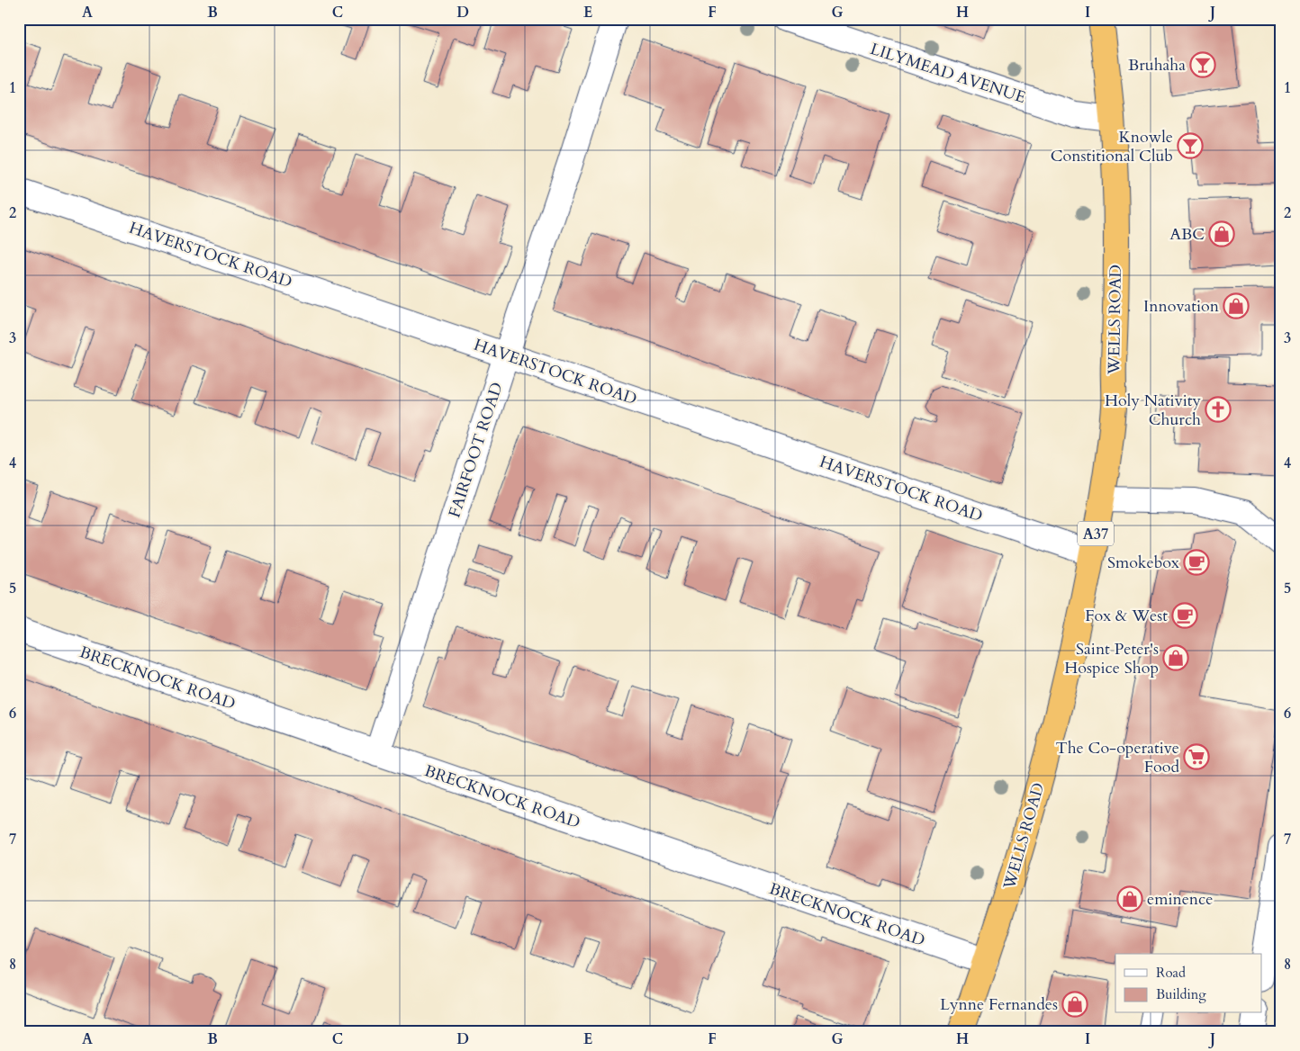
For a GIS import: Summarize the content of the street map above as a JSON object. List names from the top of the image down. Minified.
{"streets":{"highway":["WELLS ROAD","A37"],"street":["LILYMEAD AVENUE","HAVERSTOCK ROAD","FAIRFOOT ROAD","BRECKNOCK ROAD"]},"crossings":[["LILYMEAD AVENUE","WELLS ROAD"],["HAVERSTOCK ROAD","WELLS ROAD"],["HAVERSTOCK ROAD","FAIRFOOT ROAD"],["WELLS ROAD","BRECKNOCK ROAD"],["FAIRFOOT ROAD","BRECKNOCK ROAD"]],"places":{"bar":["Bruhaha","Knowle Constitional Club"],"shop":["ABC","Innovation","Saint Peter's Hospice Shop","eminence","Lynne Fernandes"],"church":["Holy Nativity Church"],"cafe":["Smokebox","Fox & West"],"supermarket":["The Co-operative Food"]},"legend":["Road","Building"],"grid":{"columns":["A","B","C","D","E","F","G","H","I","J"],"rows":["1","2","3","4","5","6","7","8"]}}
